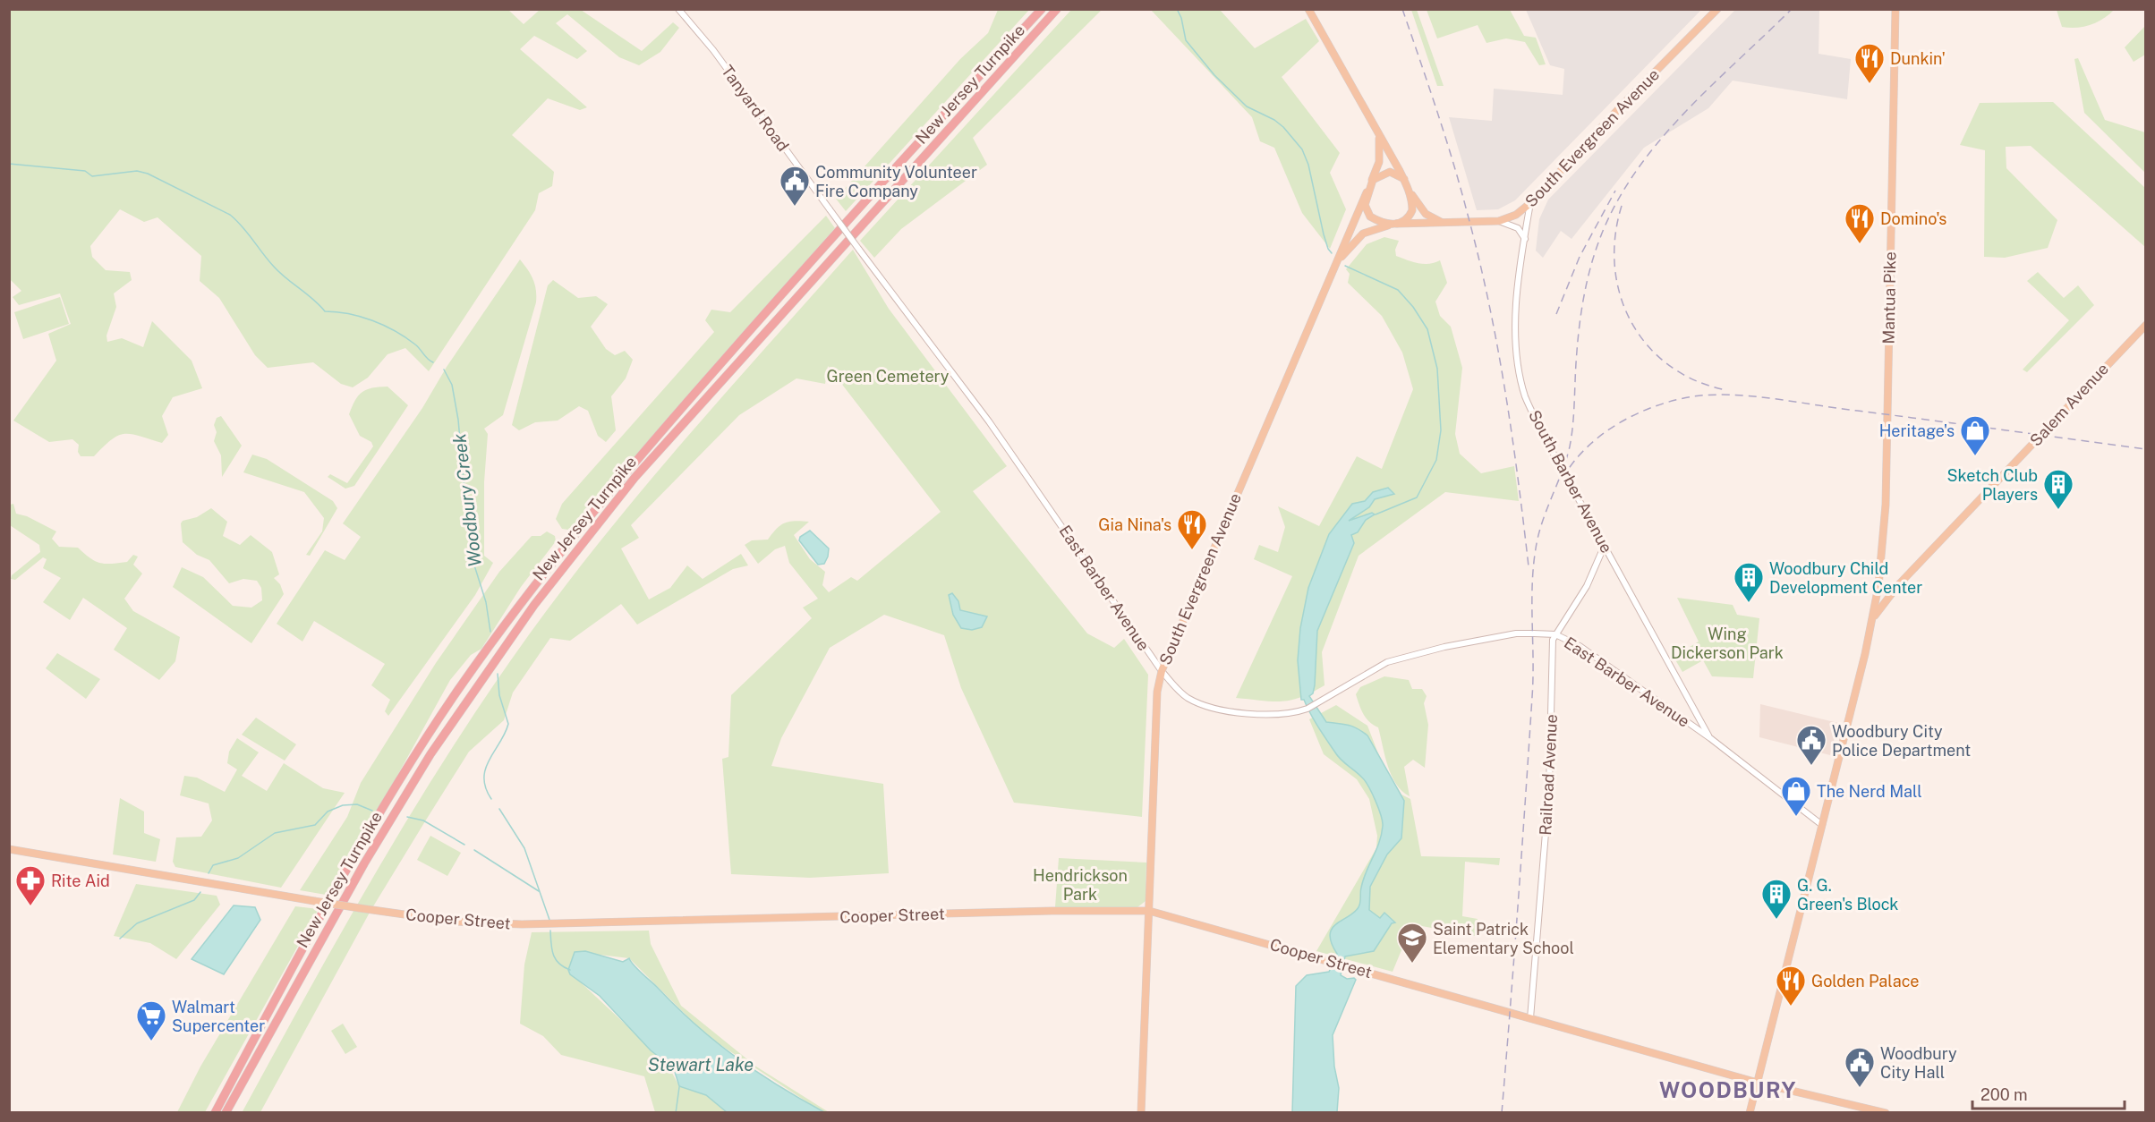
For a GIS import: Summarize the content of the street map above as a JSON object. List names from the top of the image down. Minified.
{"streets":{"highway":["New Jersey Turnpike"],"main road":["South Evergreen Avenue","Mantua Pike","Salem Avenue","Cooper Street"],"street":["Tanyard Road","South Barber Avenue","East Barber Avenue","Railroad Avenue"]},"crossings":[["Tanyard Road","East Barber Avenue"],["South Evergreen Avenue","South Barber Avenue"],["South Evergreen Avenue","East Barber Avenue"],["South Evergreen Avenue","Cooper Street"],["Mantua Pike","Salem Avenue"],["Mantua Pike","East Barber Avenue"],["Mantua Pike","Cooper Street"],["South Barber Avenue","East Barber Avenue"],["South Barber Avenue","Railroad Avenue"],["East Barber Avenue","Railroad Avenue"],["Railroad Avenue","Cooper Street"]],"districts":["WOODBURY"],"water":["Woodbury Creek","Stewart Lake"],"parks":["Green Cemetery","Wing Dickerson Park","Hendrickson Park"],"places":{"restaurant":["Dunkin'","Domino's","Gia Nina's","Golden Palace"],"public building":["Community Volunteer Fire Company","Woodbury City Police Department","Woodbury City Hall"],"shop":["Heritage's","The Nerd Mall"],"building":["Sketch Club Players","Woodbury Child Development Center","G. G. Green's Block"],"pharmacy":["Rite Aid"],"school or university":["Saint Patrick Elementary School"],"supermarket":["Walmart Supercenter"]},"scale_bar":"200 m"}
